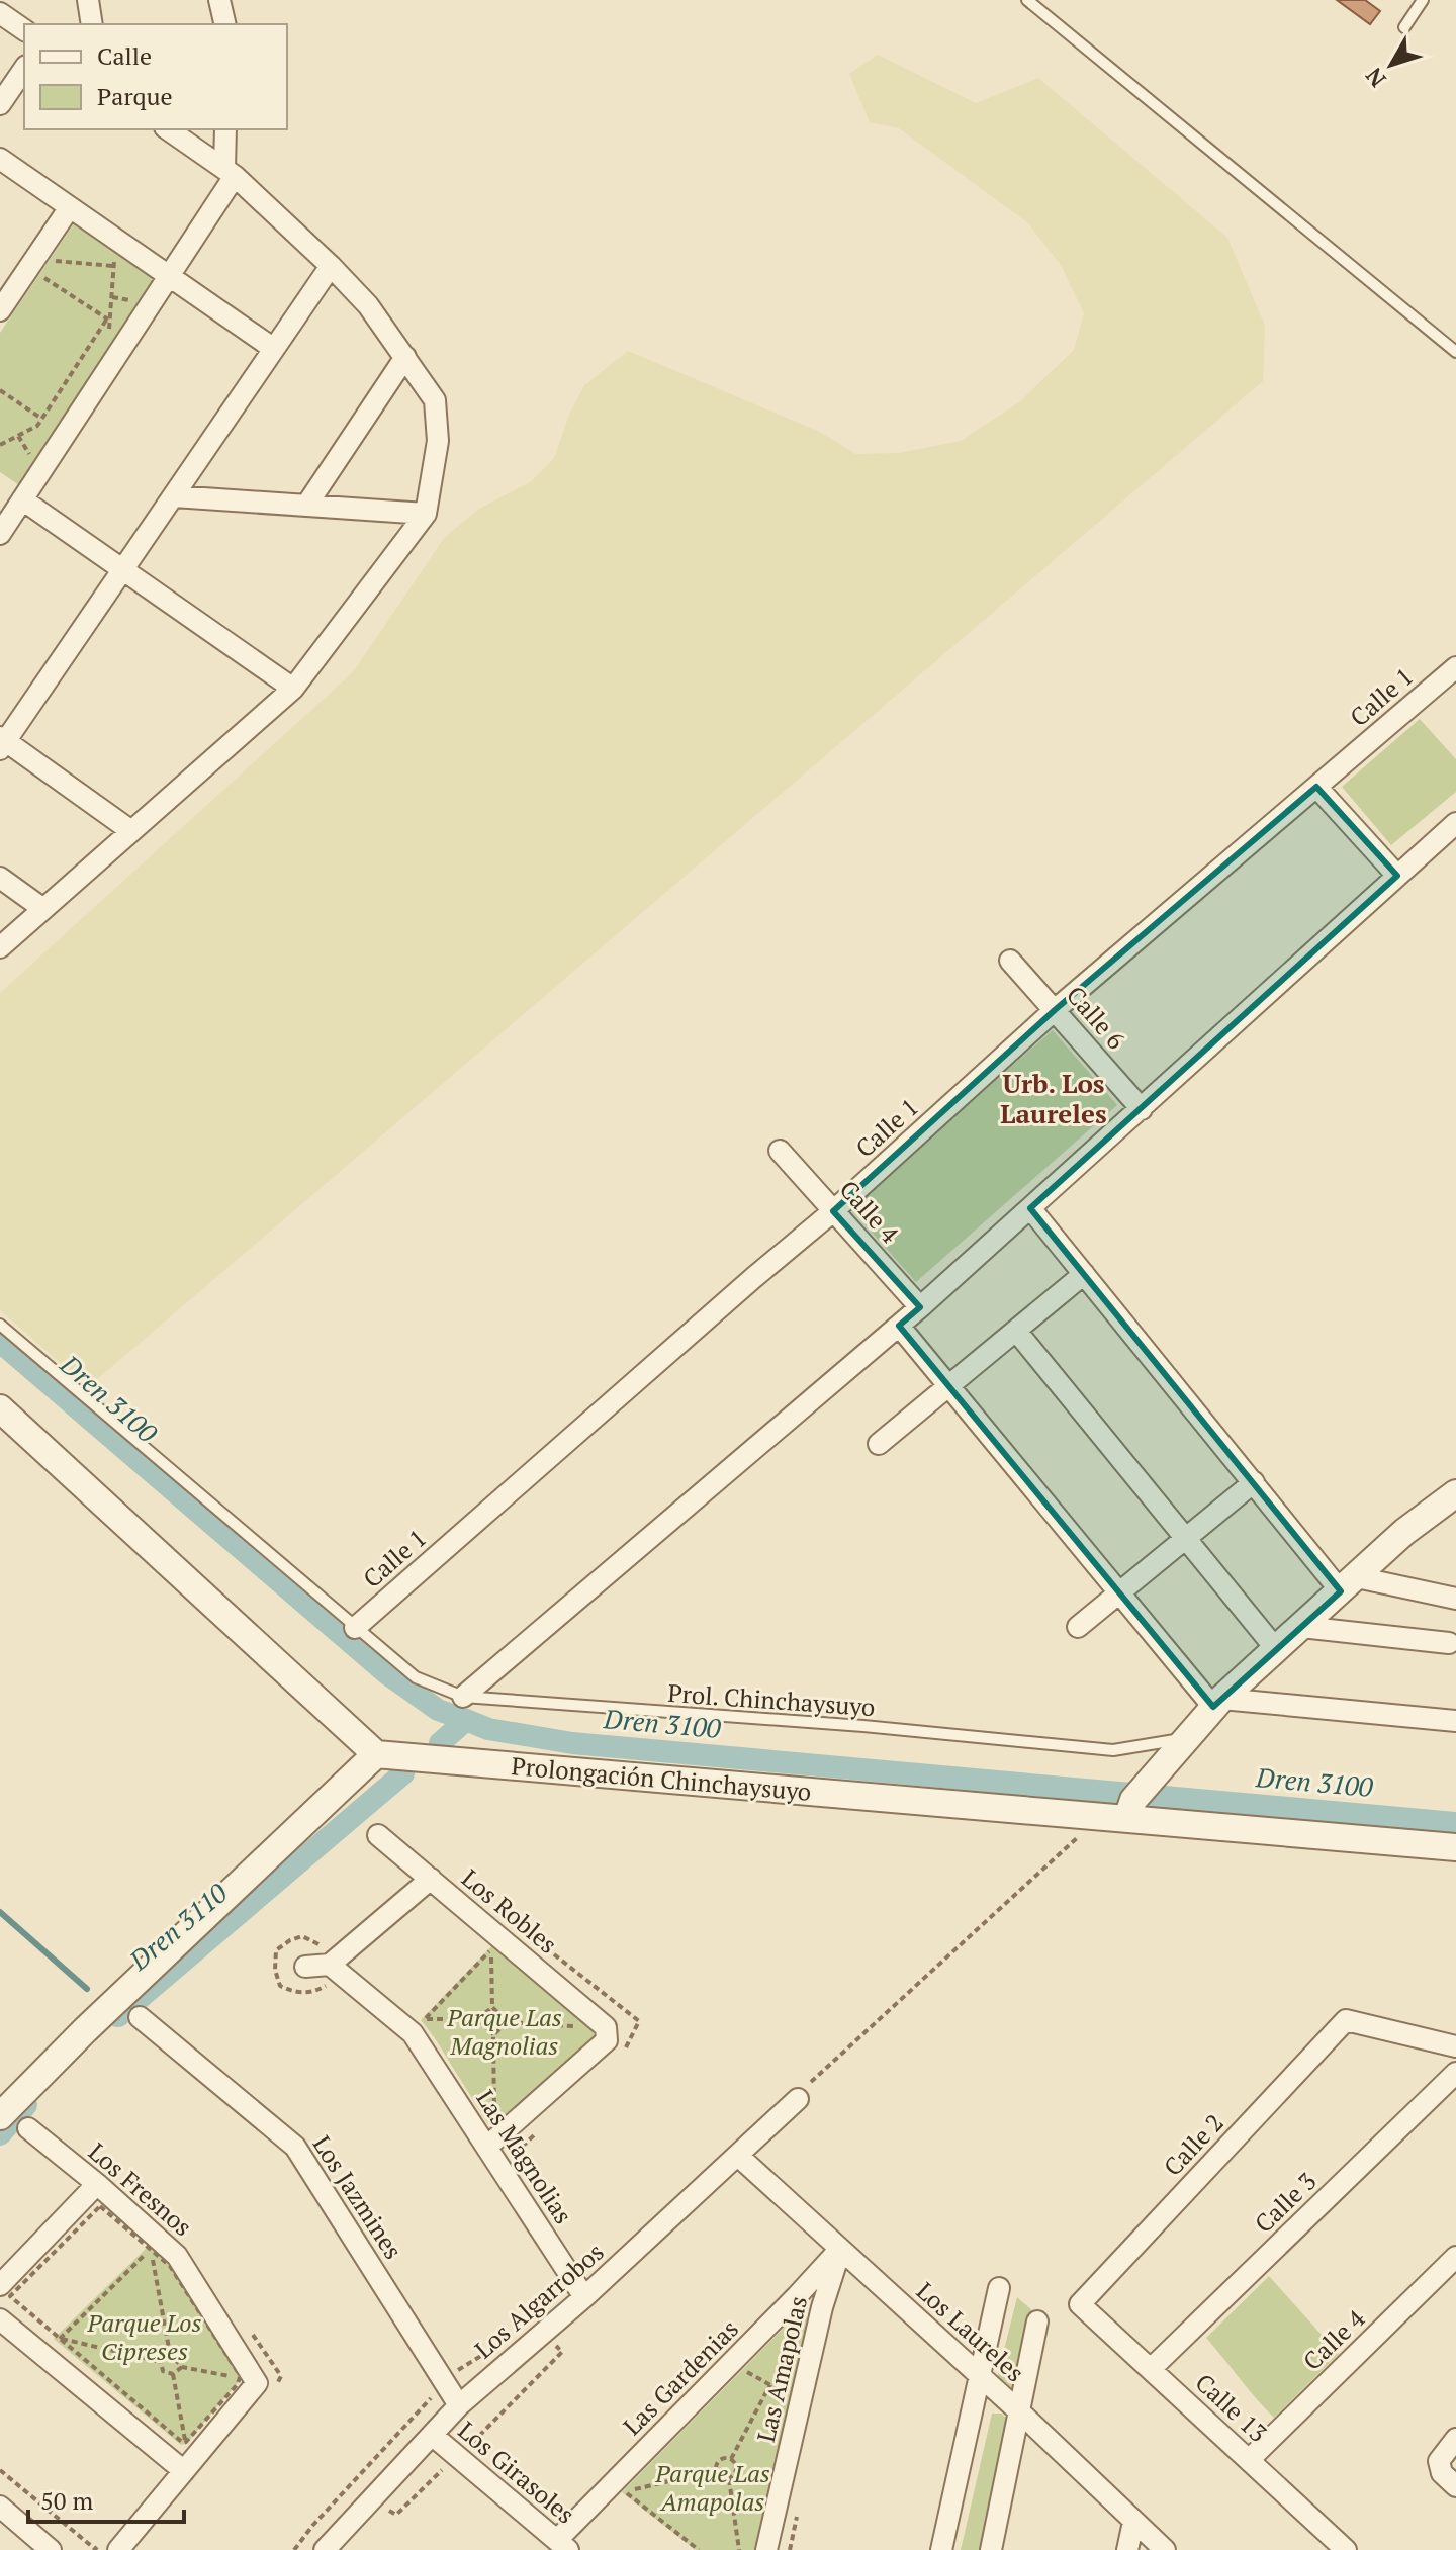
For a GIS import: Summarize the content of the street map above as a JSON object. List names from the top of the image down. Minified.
{"streets":{"street":["Calle 1","Calle 6","Calle 4","Prolongación Chinchaysuyo","Los Robles","Calle 2","Las Magnolias","Los Fresnos","Los Jazmines","Calle 3","Los Algarrobos","Los Laureles","Las Amapolas","Las Gardenias","Calle 13","Los Girasoles"],"lane":["Prol. Chinchaysuyo"]},"crossings":[["Calle 1","Calle 6"],["Calle 1","Calle 4"],["Calle 1","Prol. Chinchaysuyo"],["Calle 4","Calle 13"],["Los Robles","Las Magnolias"],["Calle 2","Calle 13"],["Las Magnolias","Los Algarrobos"],["Los Jazmines","Los Algarrobos"],["Calle 3","Calle 13"],["Los Algarrobos","Los Laureles"],["Los Algarrobos","Los Girasoles"],["Los Laureles","Las Amapolas"],["Los Laureles","Las Gardenias"],["Las Amapolas","Las Gardenias"],["Las Gardenias","Los Girasoles"]],"districts":["Urb. Los Laureles"],"water":["Dren 3100","Dren 3110"],"parks":["Parque Las Magnolias","Parque Los Cipreses","Parque Las Amapolas"],"legend":["Calle","Parque"],"scale_bar":"50 m","north":"bottom left"}
